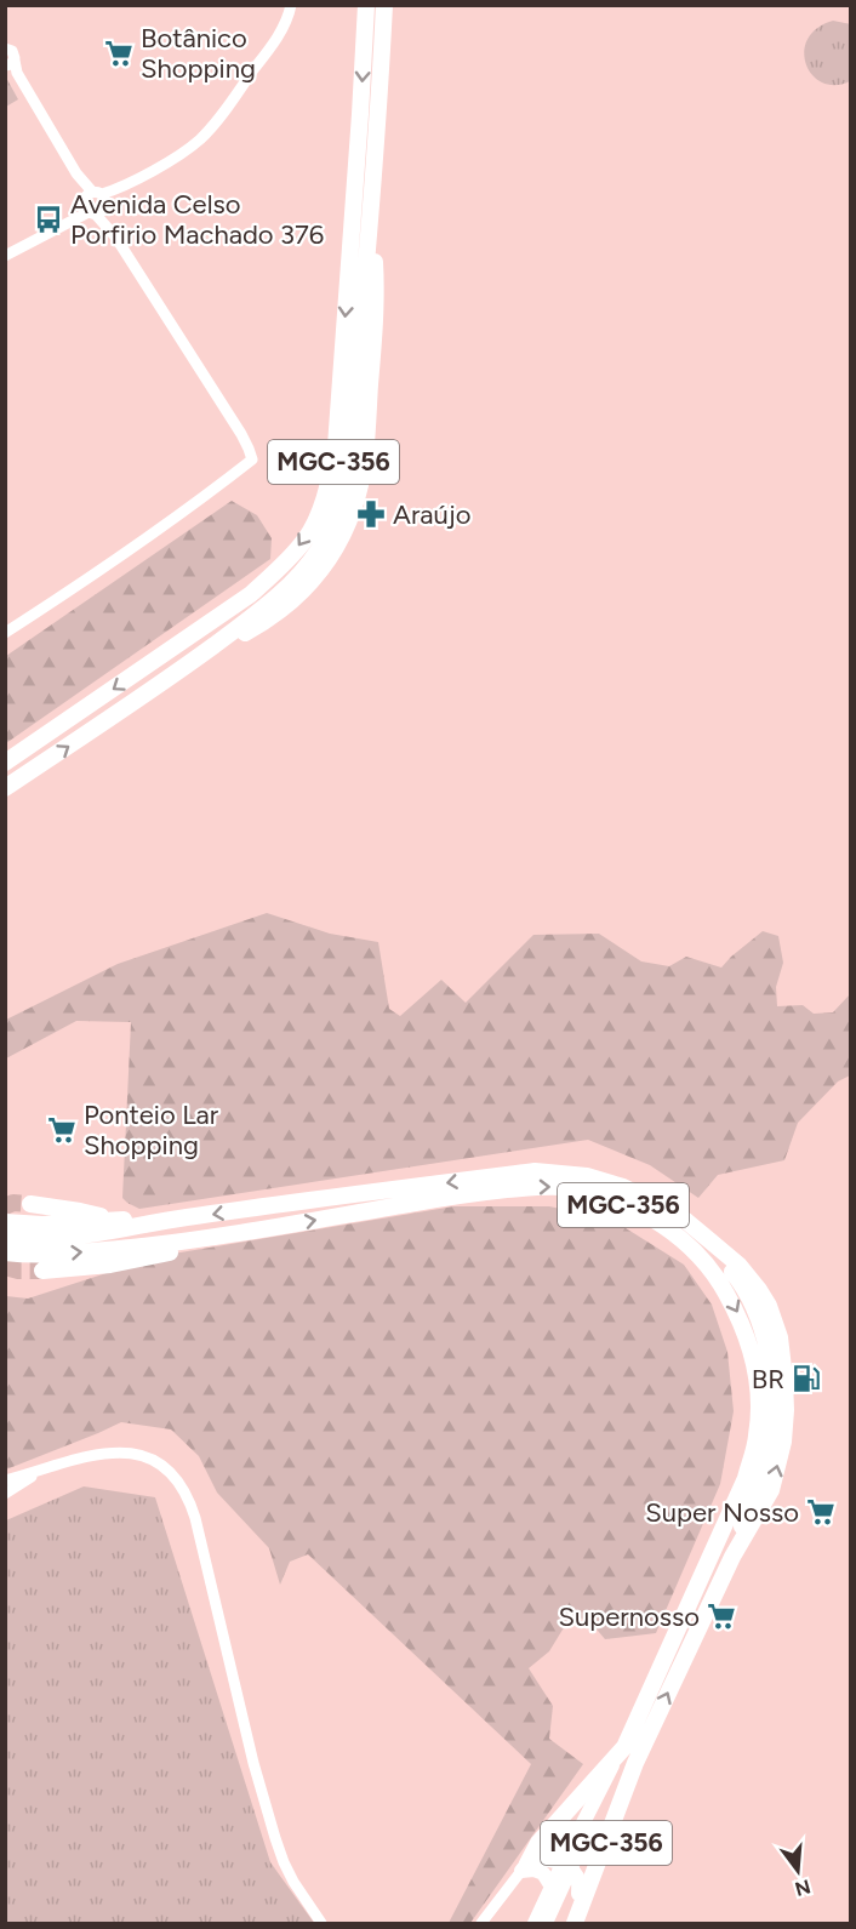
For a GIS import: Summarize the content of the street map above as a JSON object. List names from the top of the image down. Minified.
{"streets":{"highway":["MGC-356"]},"places":{"supermarket":["Botânico Shopping","Ponteio Lar Shopping","Super Nosso","Supernosso"],"bus stop":["Avenida Celso Porfirio Machado 376"],"pharmacy":["Araújo"],"fuel station":["BR"]},"north":"bottom"}
